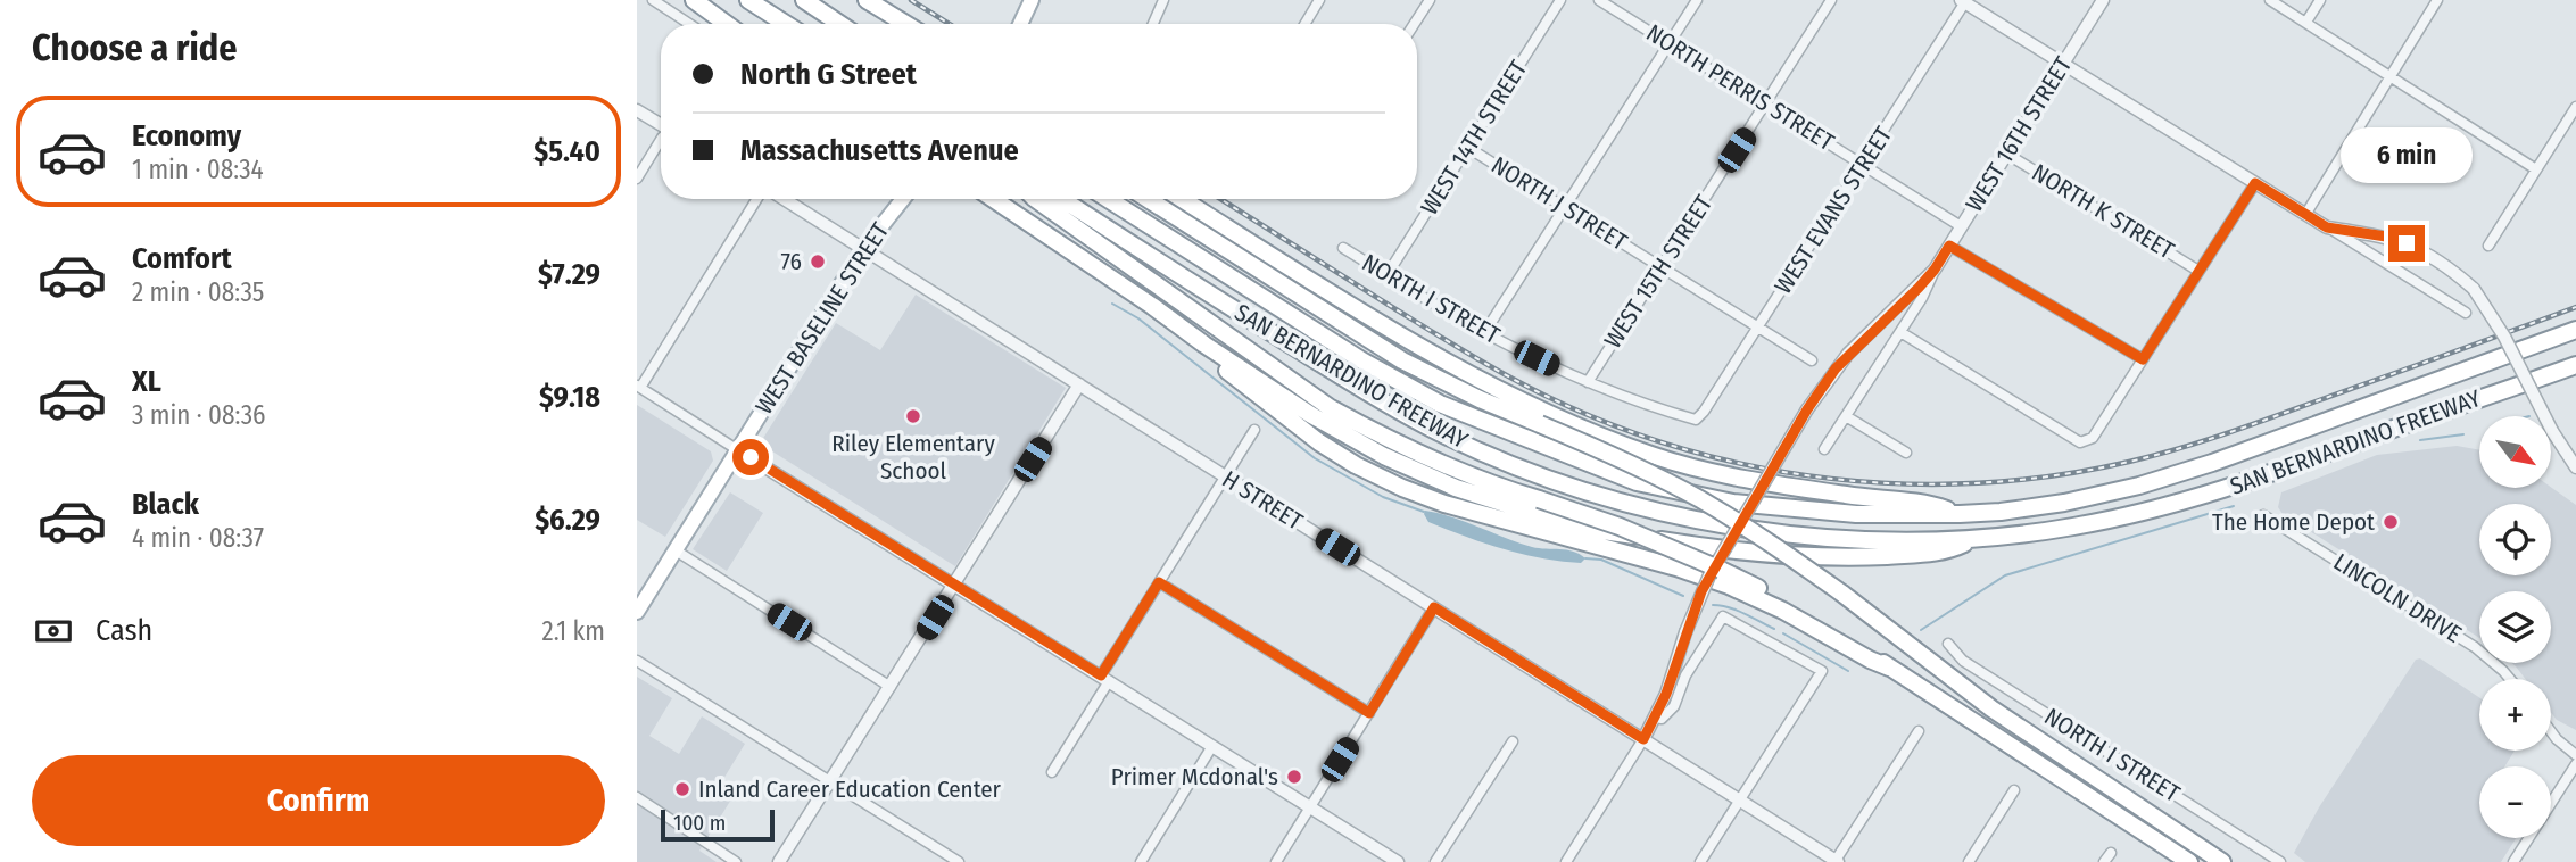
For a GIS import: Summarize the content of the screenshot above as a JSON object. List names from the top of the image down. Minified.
{"streets":{"highway":["SAN BERNARDINO FREEWAY"],"main road":["WEST BASELINE STREET"],"street":["NORTH PERRIS STREET","WEST 16TH STREET","WEST 14TH STREET","NORTH J STREET","WEST EVANS STREET","NORTH K STREET","WEST 15TH STREET","NORTH I STREET","H STREET","LINCOLN DRIVE"]},"crossings":[["NORTH PERRIS STREET","WEST 16TH STREET"],["NORTH PERRIS STREET","WEST EVANS STREET"],["NORTH PERRIS STREET","WEST 15TH STREET"],["WEST 16TH STREET","NORTH K STREET"],["WEST 16TH STREET","H STREET"],["WEST 14TH STREET","NORTH J STREET"],["WEST 14TH STREET","NORTH I STREET"],["NORTH J STREET","WEST EVANS STREET"],["NORTH J STREET","WEST 15TH STREET"],["WEST EVANS STREET","NORTH I STREET"],["WEST 15TH STREET","NORTH I STREET"],["WEST BASELINE STREET","H STREET"]],"places":["76","Riley Elementary School","The Home Depot","Primer Mcdonal's","Inland Career Education Center"],"scale_bar":"100 m","north":"bottom right","page":{"heading":"Choose a ride","banner":["North G Street","Massachusetts Avenue"],"list":[{"name":"Economy","note":"1 min · 08:34","value":"$5.40"},{"name":"Comfort","note":"2 min · 08:35","value":"$7.29"},{"name":"XL","note":"3 min · 08:36","value":"$9.18"},{"name":"Black","note":"4 min · 08:37","value":"$6.29"}],"bubble":"6 min","map_buttons":["+","−"],"pay":["Cash","2.1 km"],"buttons":"Confirm","scale":"100 m"}}
